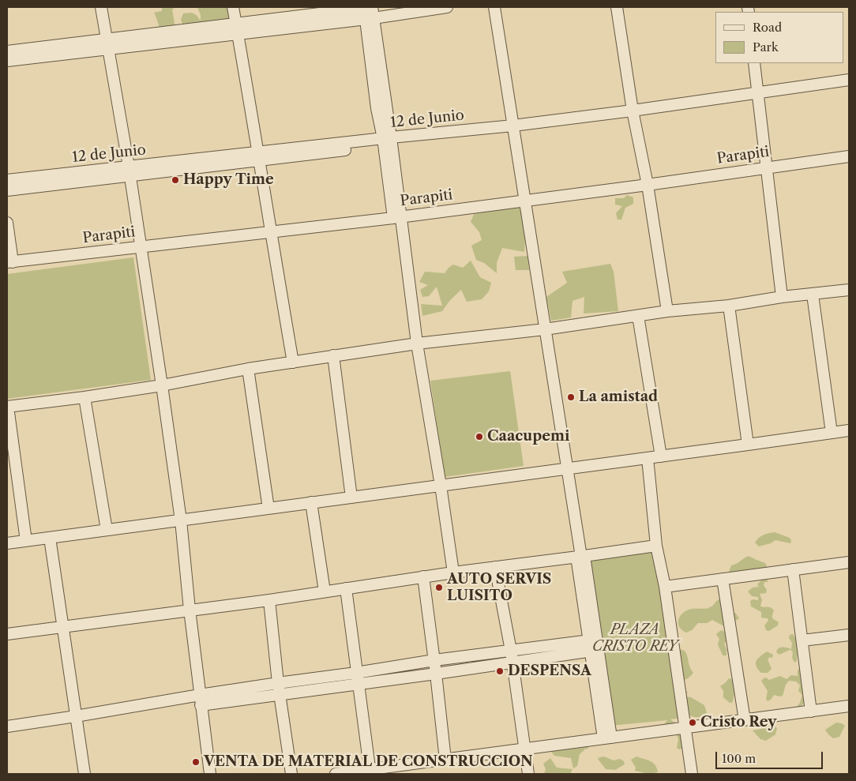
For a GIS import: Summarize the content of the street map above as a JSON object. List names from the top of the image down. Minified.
{"streets":{"street":["12 de Junio","Parapiti"]},"parks":["PLAZA CRISTO REY"],"places":["Happy Time","La amistad","Caacupemi","AUTO SERVIS LUISITO","DESPENSA","Cristo Rey","VENTA DE MATERIAL DE CONSTRUCCION"],"legend":["Road","Park"],"scale_bar":"100 m"}
